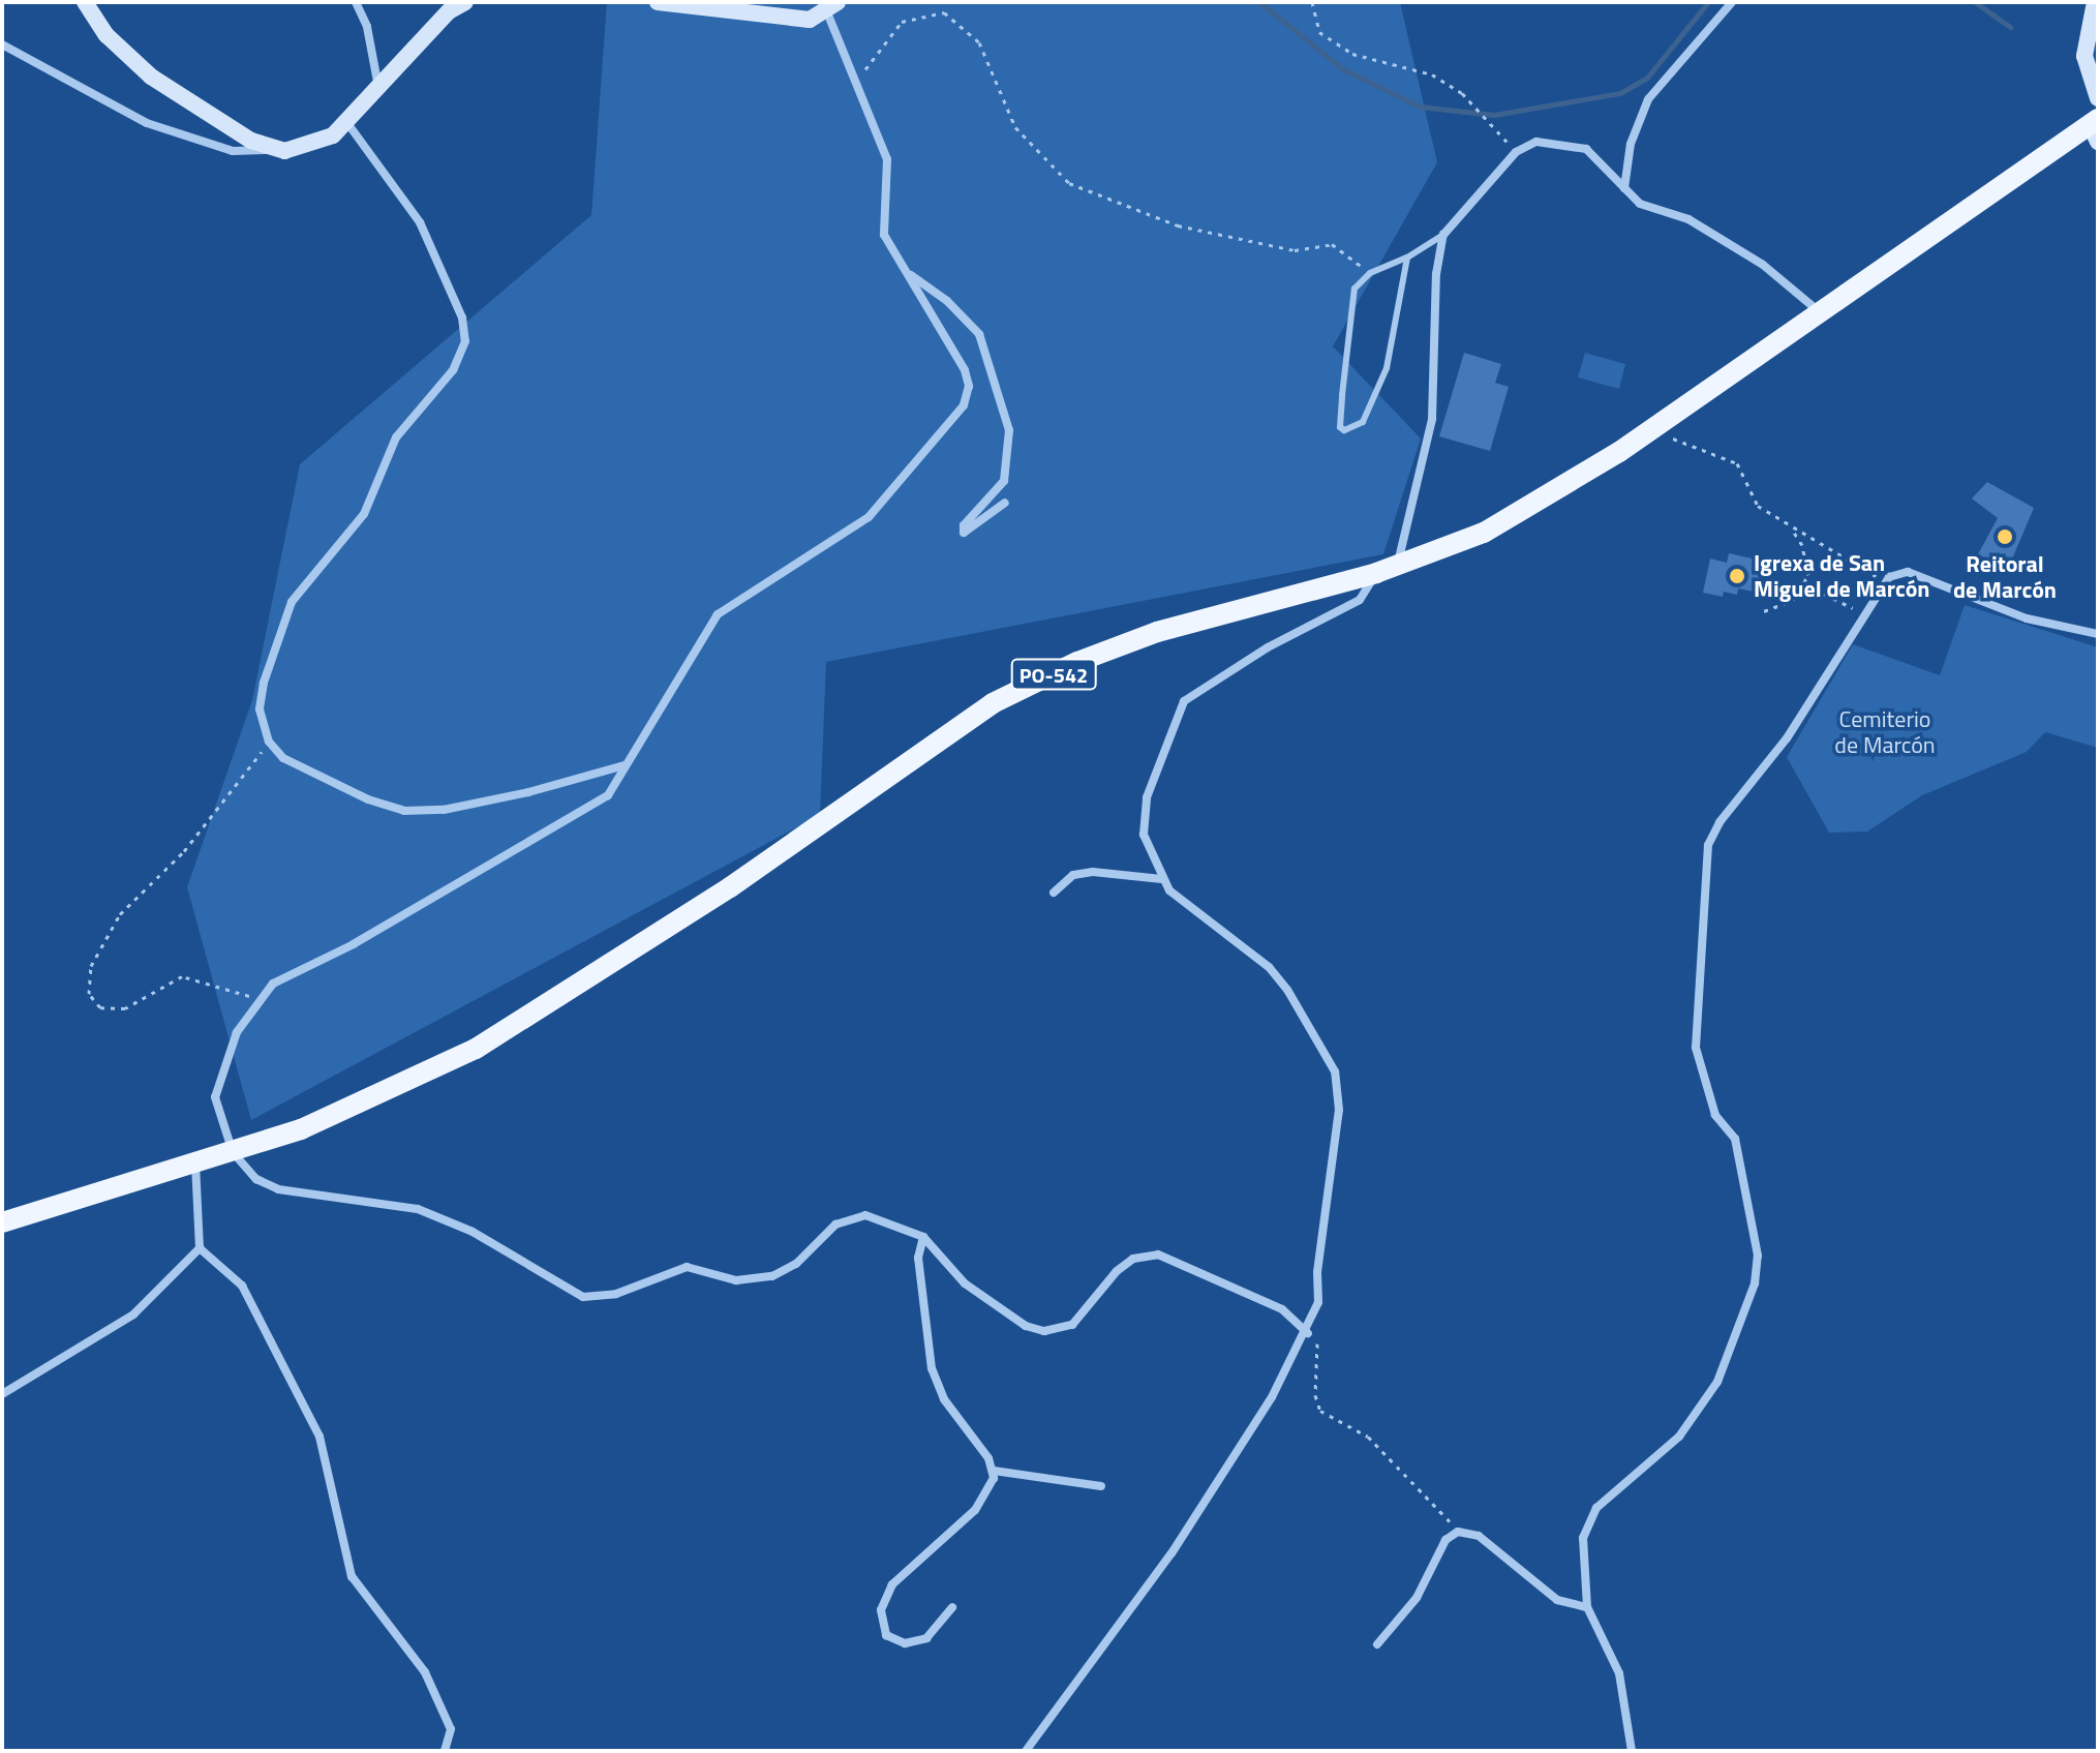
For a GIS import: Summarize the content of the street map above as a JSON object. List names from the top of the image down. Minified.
{"streets":{"main road":["PO-542"]},"parks":["Cemiterio de Marcón"],"places":["Reitoral de Marcón","Igrexa de San Miguel de Marcón"]}
